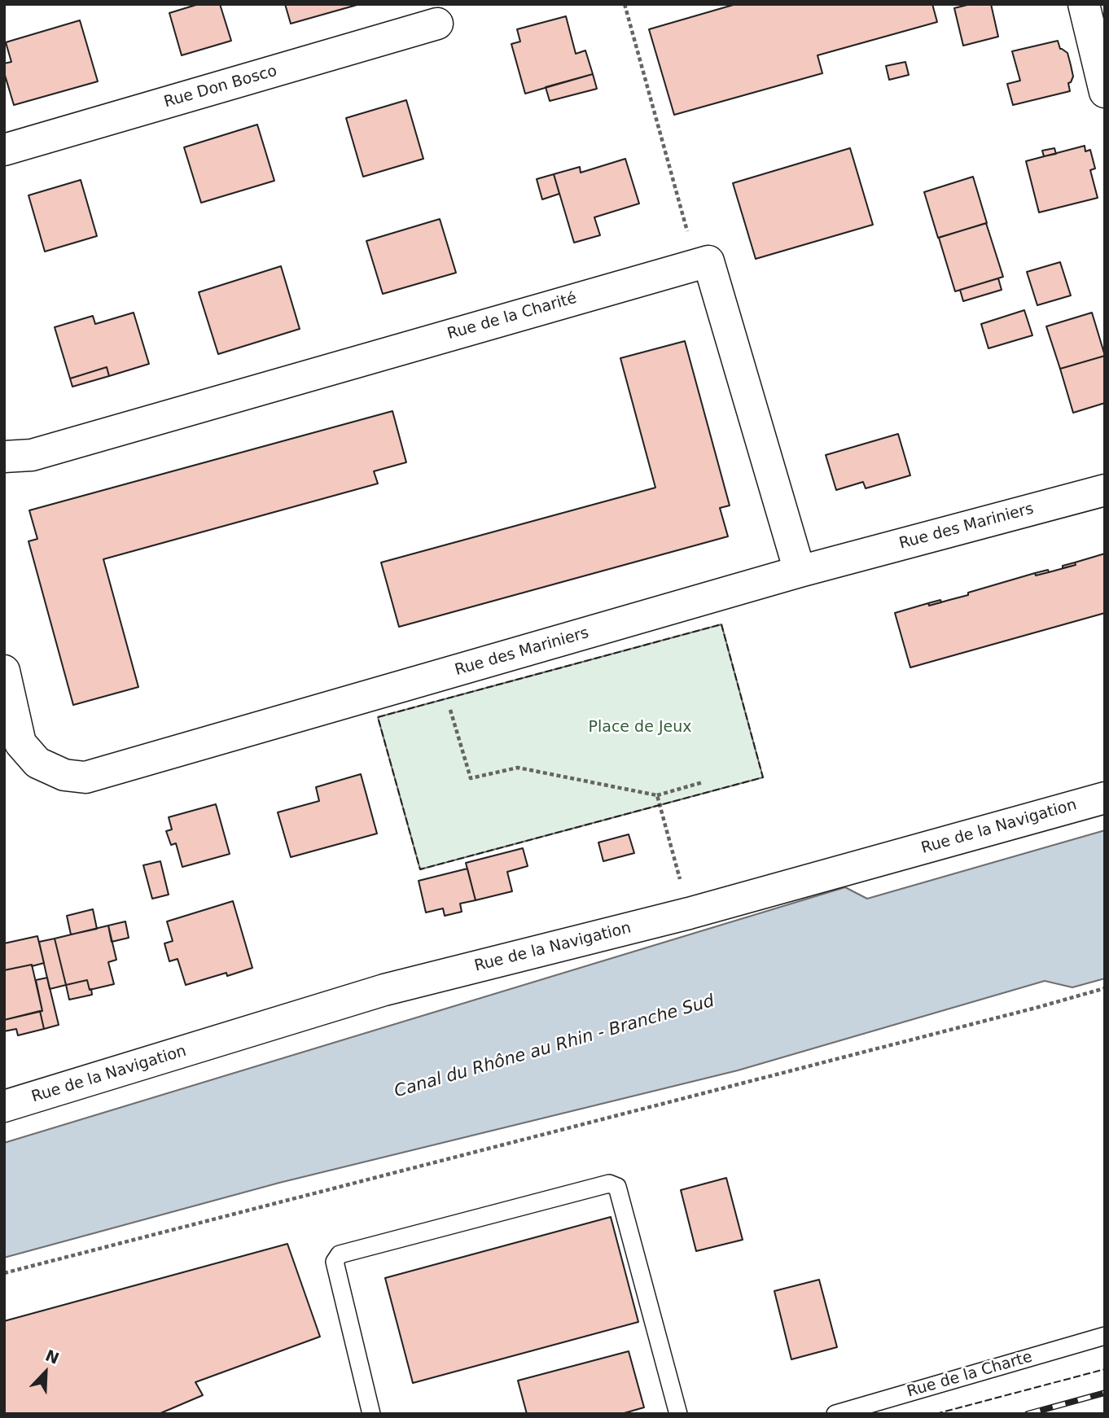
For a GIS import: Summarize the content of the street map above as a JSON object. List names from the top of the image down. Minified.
{"streets":{"street":["Rue Don Bosco","Rue de la Charité","Rue des Mariniers","Rue de la Navigation"],"lane":["Rue de la Charte"]},"water":["Canal du Rhône au Rhin - Branche Sud"],"parks":["Place de Jeux"],"north":"top right"}
